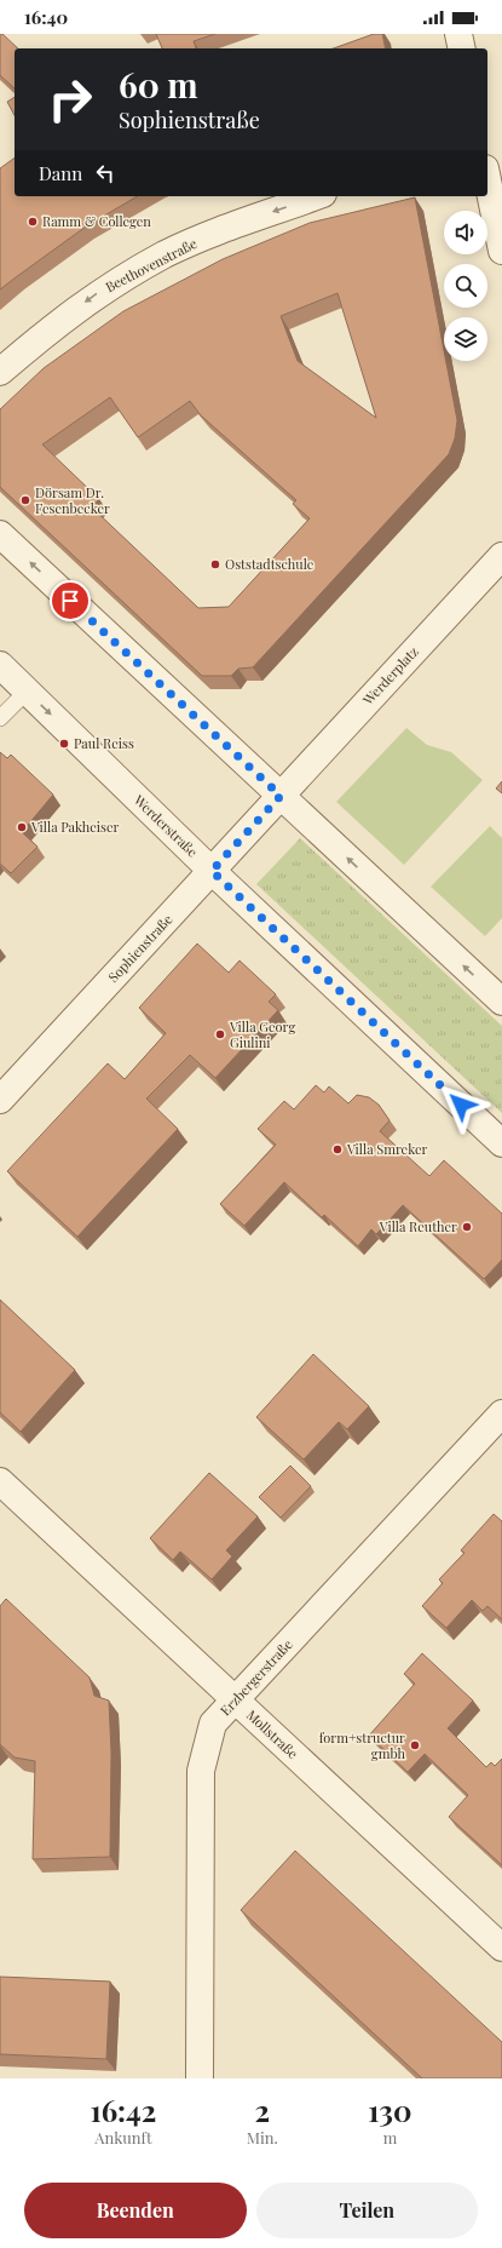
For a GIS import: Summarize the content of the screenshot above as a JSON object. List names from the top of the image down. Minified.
{"streets":{"street":["Beethovenstraße","Werderplatz","Werderstraße","Sophienstraße","Erzbergerstraße","Mollstraße"]},"crossings":[["Werderplatz","Sophienstraße"],["Werderstraße","Sophienstraße"],["Erzbergerstraße","Mollstraße"]],"one_way":["Beethovenstraße"],"places":["Ramm & Collegen","Dörsam Dr. Fesenbecker","Oststadtschule","Paul Reiss","Villa Pakheiser","Villa Georg Giulini","Villa Smreker","Villa Reuther","form+structur gmbh"],"page":{"status":"16:40","turn":["60 m","Sophienstraße"],"then":"Dann","eta":["16:42","Ankunft","2","Min.","130","m"],"buttons":["Beenden","Teilen"]}}
